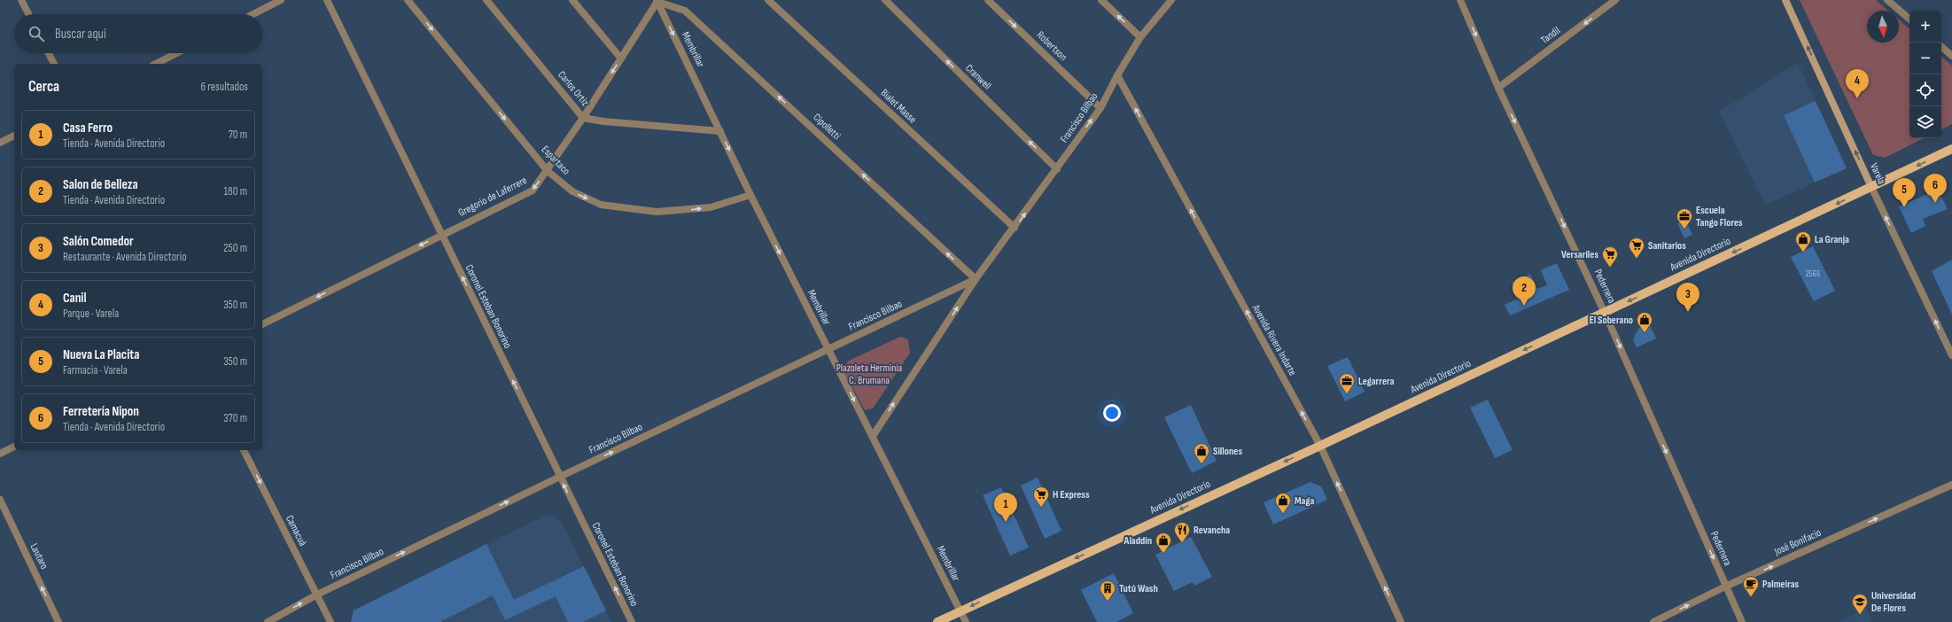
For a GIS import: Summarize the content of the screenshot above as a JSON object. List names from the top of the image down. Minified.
{"streets":{"main road":["Varela","Avenida Directorio"],"street":["Tandil","Robertson","Membrillar","Cranwell","Carlos Ortiz","Bialet Masse","Francisco Bilbao","Cipolletti","Espartaco","Gregorio de Laferrere","Pedernera","Coronel Esteban Bonorino","Avenida Rivera Indarte","Camacuá","José Bonifacio","Lautaro"]},"crossings":[["Tandil","Pedernera"],["Robertson","Francisco Bilbao"],["Membrillar","Carlos Ortiz"],["Membrillar","Francisco Bilbao"],["Membrillar","Cipolletti"],["Membrillar","Espartaco"],["Membrillar","Gregorio de Laferrere"],["Membrillar","Avenida Directorio"],["Cranwell","Francisco Bilbao"],["Carlos Ortiz","Gregorio de Laferrere"],["Bialet Masse","Francisco Bilbao"],["Francisco Bilbao","Cipolletti"],["Francisco Bilbao","Coronel Esteban Bonorino"],["Francisco Bilbao","Avenida Rivera Indarte"],["Francisco Bilbao","Camacuá"],["Cipolletti","Gregorio de Laferrere"],["Espartaco","Gregorio de Laferrere"],["Varela","Avenida Directorio"],["Gregorio de Laferrere","Coronel Esteban Bonorino"],["Avenida Directorio","Pedernera"],["Avenida Directorio","Avenida Rivera Indarte"],["Pedernera","José Bonifacio"]],"one_way":["Tandil","Robertson","Membrillar","Cranwell","Francisco Bilbao","Cipolletti","Espartaco","Varela","Gregorio de Laferrere","Avenida Directorio","Pedernera","Coronel Esteban Bonorino","Avenida Rivera Indarte","Camacuá","José Bonifacio","Lautaro"],"parks":["Plazoleta Herminia C. Brumana"],"places":{"office":["Escuela Tango Flores","Legarrera"],"shop":["La Granja","El Soberano","Sillones","Maga","Aladdin"],"supermarket":["Sanitarios","Versariles","H Express"],"restaurant":["Revancha"],"cafe":["Palmeiras"],"building":["Tutú Wash"],"school or university":["Universidad De Flores"]},"house_numbers":["2565"],"north":"bottom","page":{"map_buttons":["+","−"],"search":"Buscar aquí","heading":["Cerca","6 resultados"],"pins":["4","6","5","2","3","1"],"list":[{"mark":"1","name":"Casa Ferro","note":"Tienda · Avenida Directorio","value":"70 m"},{"mark":"2","name":"Salon de Belleza","note":"Tienda · Avenida Directorio","value":"180 m"},{"mark":"3","name":"Salón Comedor","note":"Restaurante · Avenida Directorio","value":"250 m"},{"mark":"4","name":"Canil","note":"Parque · Varela","value":"350 m"},{"mark":"5","name":"Nueva La Placita","note":"Farmacia · Varela","value":"350 m"},{"mark":"6","name":"Ferretería Nipon","note":"Tienda · Avenida Directorio","value":"370 m"}]}}
